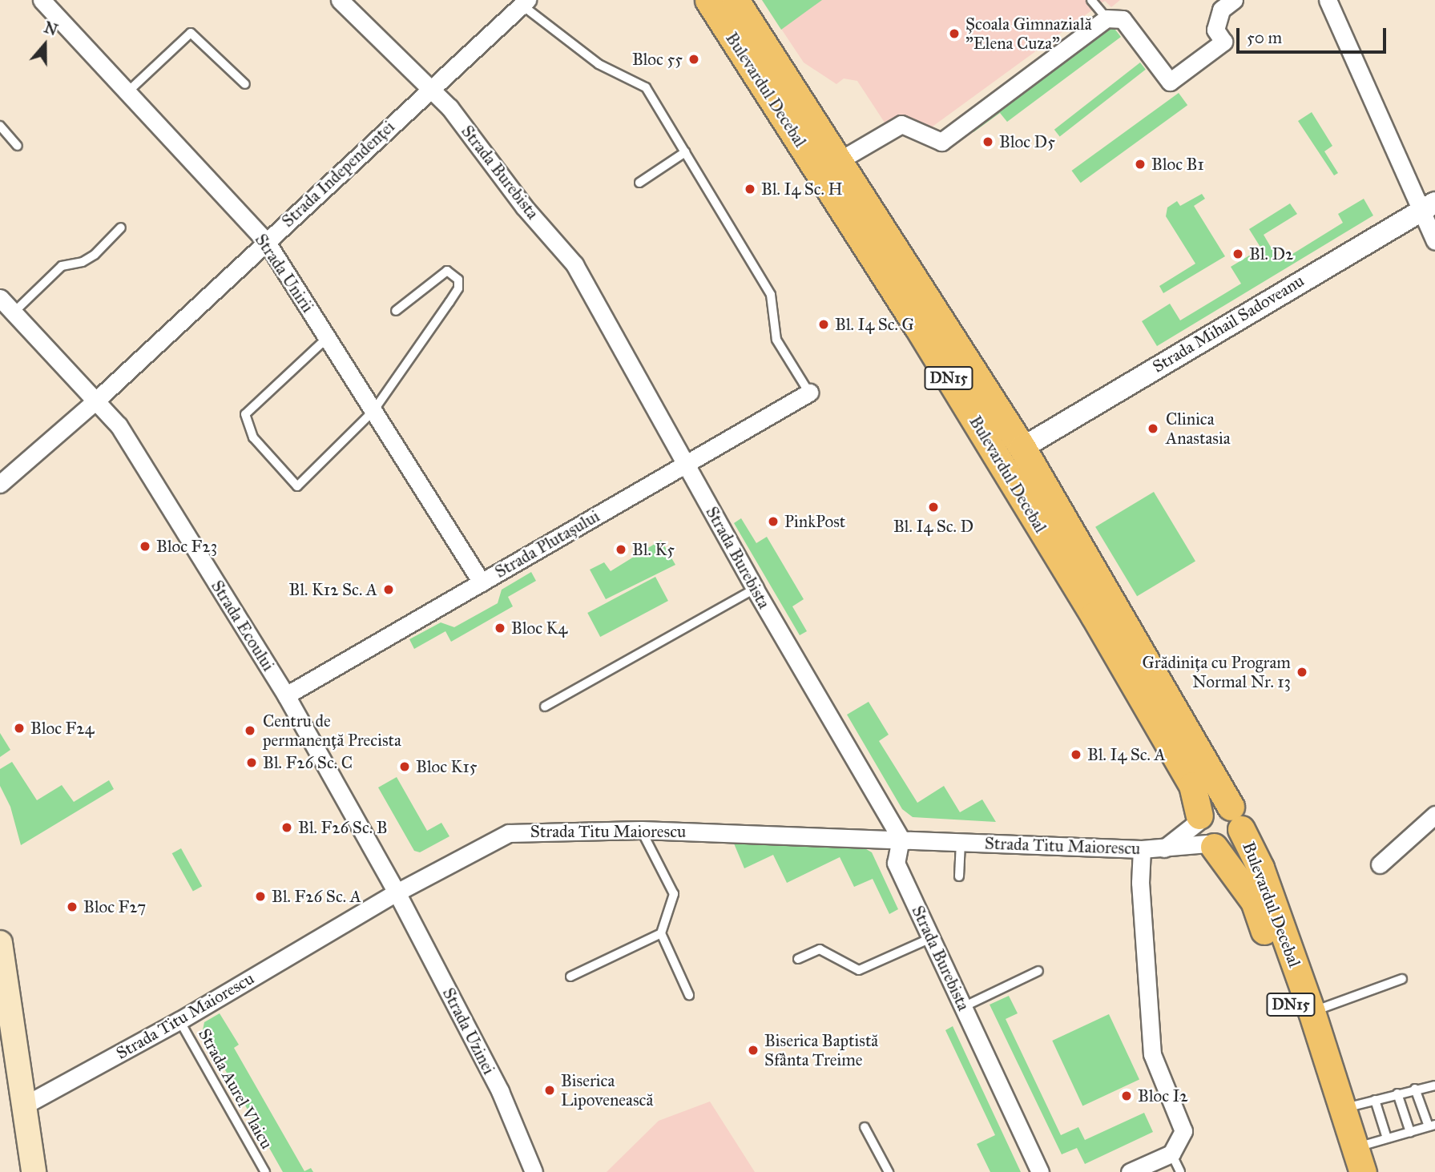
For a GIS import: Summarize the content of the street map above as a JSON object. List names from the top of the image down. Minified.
{"streets":{"main road":["Bulevardul Decebal","DN15"],"street":["Strada Burebista","Strada Independenței","Strada Unirii","Strada Mihail Sadoveanu","Strada Plutașului","Strada Ecoului","Strada Titu Maiorescu","Strada Uzinei"],"lane":["Strada Aurel Vlaicu"]},"crossings":[["Bulevardul Decebal","Strada Mihail Sadoveanu"],["Bulevardul Decebal","Strada Titu Maiorescu"],["Strada Burebista","Strada Independenței"],["Strada Burebista","Strada Plutașului"],["Strada Burebista","Strada Titu Maiorescu"],["Strada Independenței","Strada Unirii"],["Strada Independenței","Strada Ecoului"],["Strada Unirii","Strada Plutașului"],["Strada Plutașului","Strada Ecoului"],["Strada Ecoului","Strada Titu Maiorescu"],["Strada Ecoului","Strada Uzinei"],["Strada Titu Maiorescu","Strada Uzinei"],["Strada Titu Maiorescu","Strada Aurel Vlaicu"]],"places":["Școala Gimnazială \"Elena Cuza\"","Bloc 55","Bloc D5","Bloc B1","Bl. I4 Sc. H","Bl. D2","Bl. I4 Sc. G","Clinica Anastasia","Bl. I4 Sc. D","PinkPost","Bloc F23","Bl. K5","Bl. K12 Sc. A","Bloc K4","Grădinița cu Program Normal Nr. 13","Bloc F24","Centru de permanenţă Precista","Bl. I4 Sc. A","Bl. F26 Sc. C","Bloc K15","Bl. F26 Sc. B","Bl. F26 Sc. A","Bloc F27","Biserica Baptistă Sfânta Treime","Biserica Lipovenească","Bloc I2"],"scale_bar":"50 m","north":"top"}
